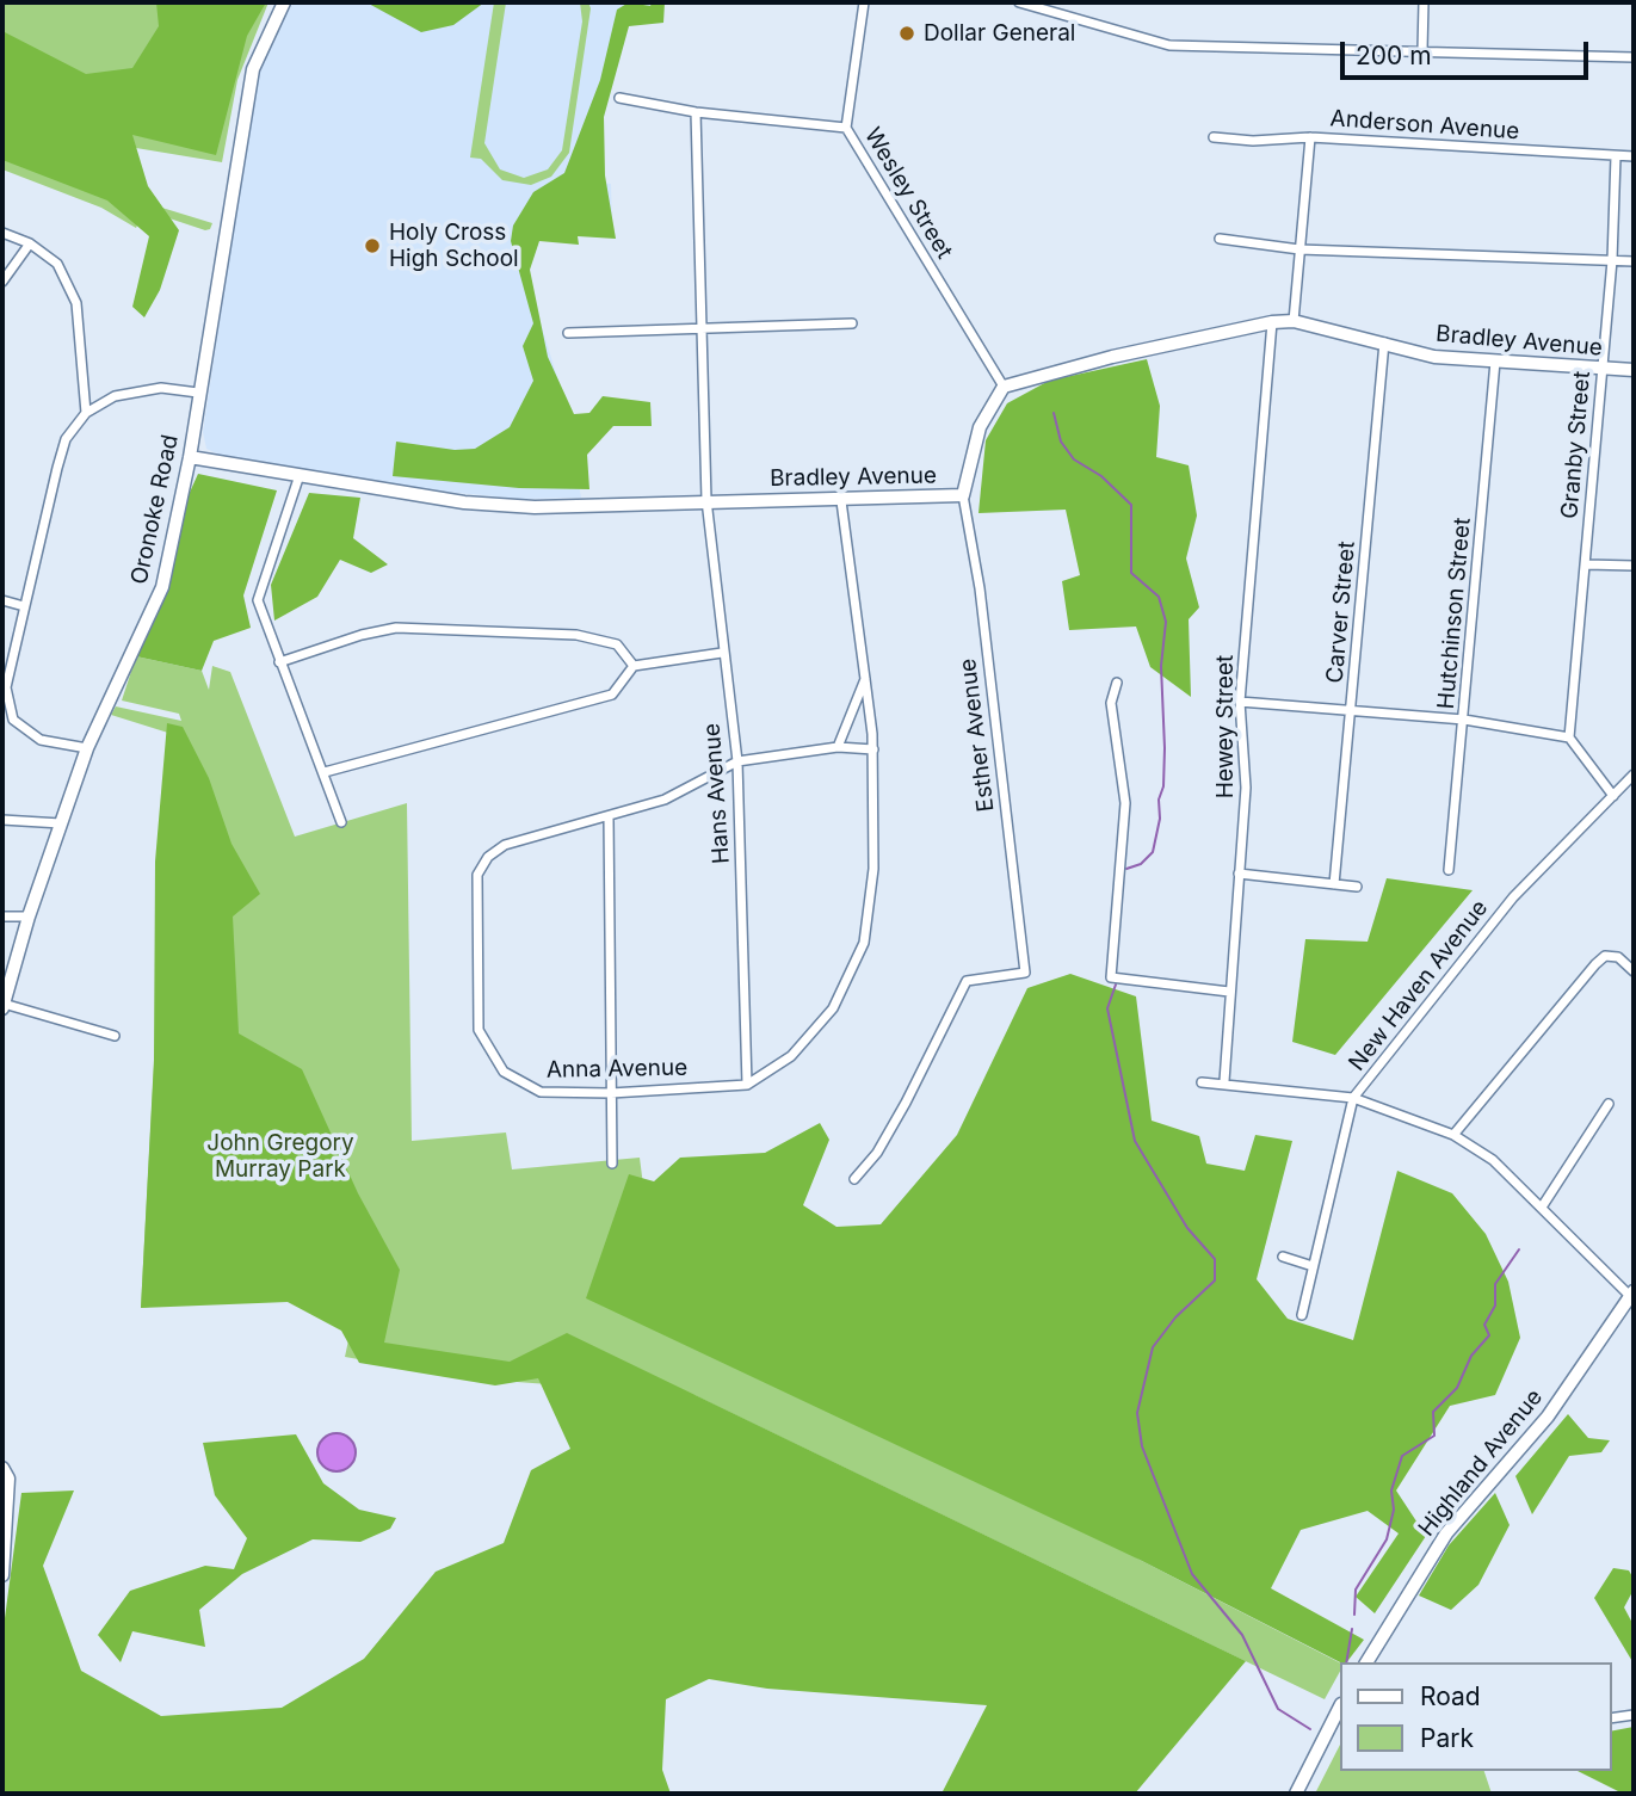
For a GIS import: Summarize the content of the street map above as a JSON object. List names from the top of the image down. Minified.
{"streets":{"street":["Anderson Avenue","Wesley Street","Bradley Avenue","Granby Street","Oronoke Road","Carver Street","Hutchinson Street","Hewey Street","Esther Avenue","Hans Avenue","New Haven Avenue","Anna Avenue","Highland Avenue"]},"crossings":[["Anderson Avenue","Granby Street"],["Wesley Street","Bradley Avenue"],["Bradley Avenue","Granby Street"],["Bradley Avenue","Oronoke Road"],["Bradley Avenue","Carver Street"],["Bradley Avenue","Hutchinson Street"],["Bradley Avenue","Hewey Street"],["Bradley Avenue","Esther Avenue"],["Bradley Avenue","Hans Avenue"],["Bradley Avenue","Anna Avenue"],["Hans Avenue","Anna Avenue"]],"parks":["John Gregory Murray Park"],"places":["Dollar General","Holy Cross High School"],"legend":["Road","Park"],"scale_bar":"200 m"}
